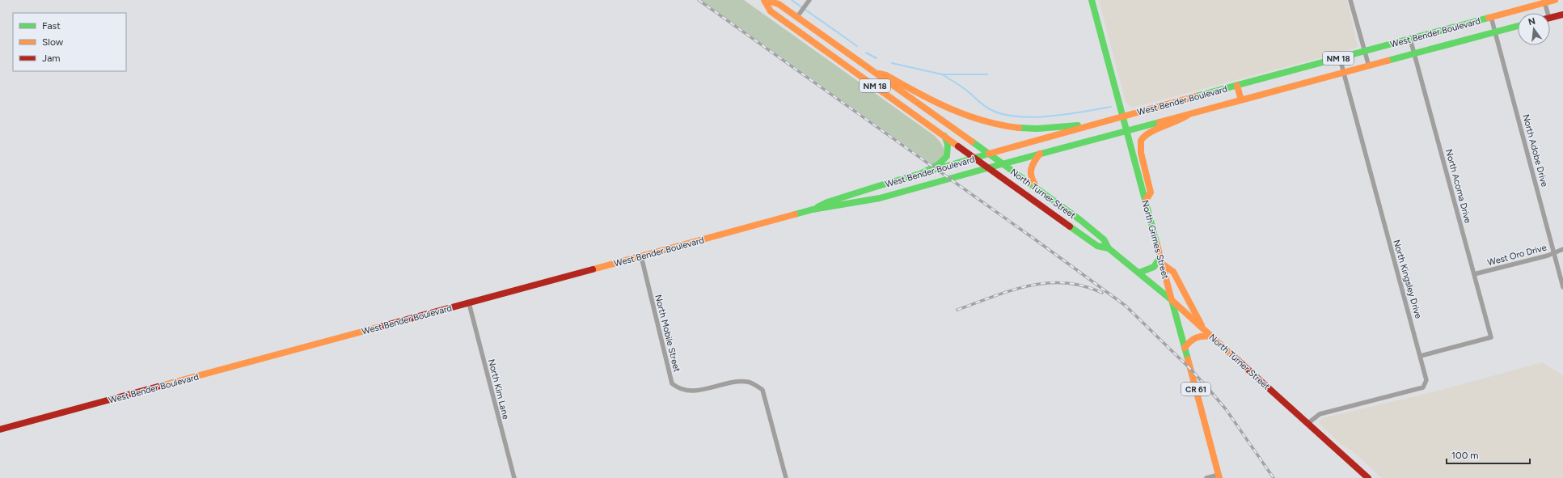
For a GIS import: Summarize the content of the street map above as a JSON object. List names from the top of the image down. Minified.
{"streets":{"main road":["West Bender Boulevard","NM 18","North Turner Street","North Grimes Street","CR 61"],"street":["North Adobe Drive","North Acoma Drive","West Oro Drive","North Kingsley Drive","North Mobile Street","North Kim Lane"]},"crossings":[["West Bender Boulevard","NM 18"],["West Bender Boulevard","North Adobe Drive"],["West Bender Boulevard","North Acoma Drive"],["West Bender Boulevard","North Turner Street"],["West Bender Boulevard","North Grimes Street"],["West Bender Boulevard","North Kingsley Drive"],["West Bender Boulevard","North Mobile Street"],["West Bender Boulevard","North Kim Lane"],["NM 18","North Turner Street"],["North Adobe Drive","West Oro Drive"],["North Acoma Drive","West Oro Drive"],["North Acoma Drive","North Kingsley Drive"],["North Turner Street","North Grimes Street"],["North Turner Street","North Kingsley Drive"]],"legend":["Fast","Slow","Jam"],"scale_bar":"100 m","north":"top"}
